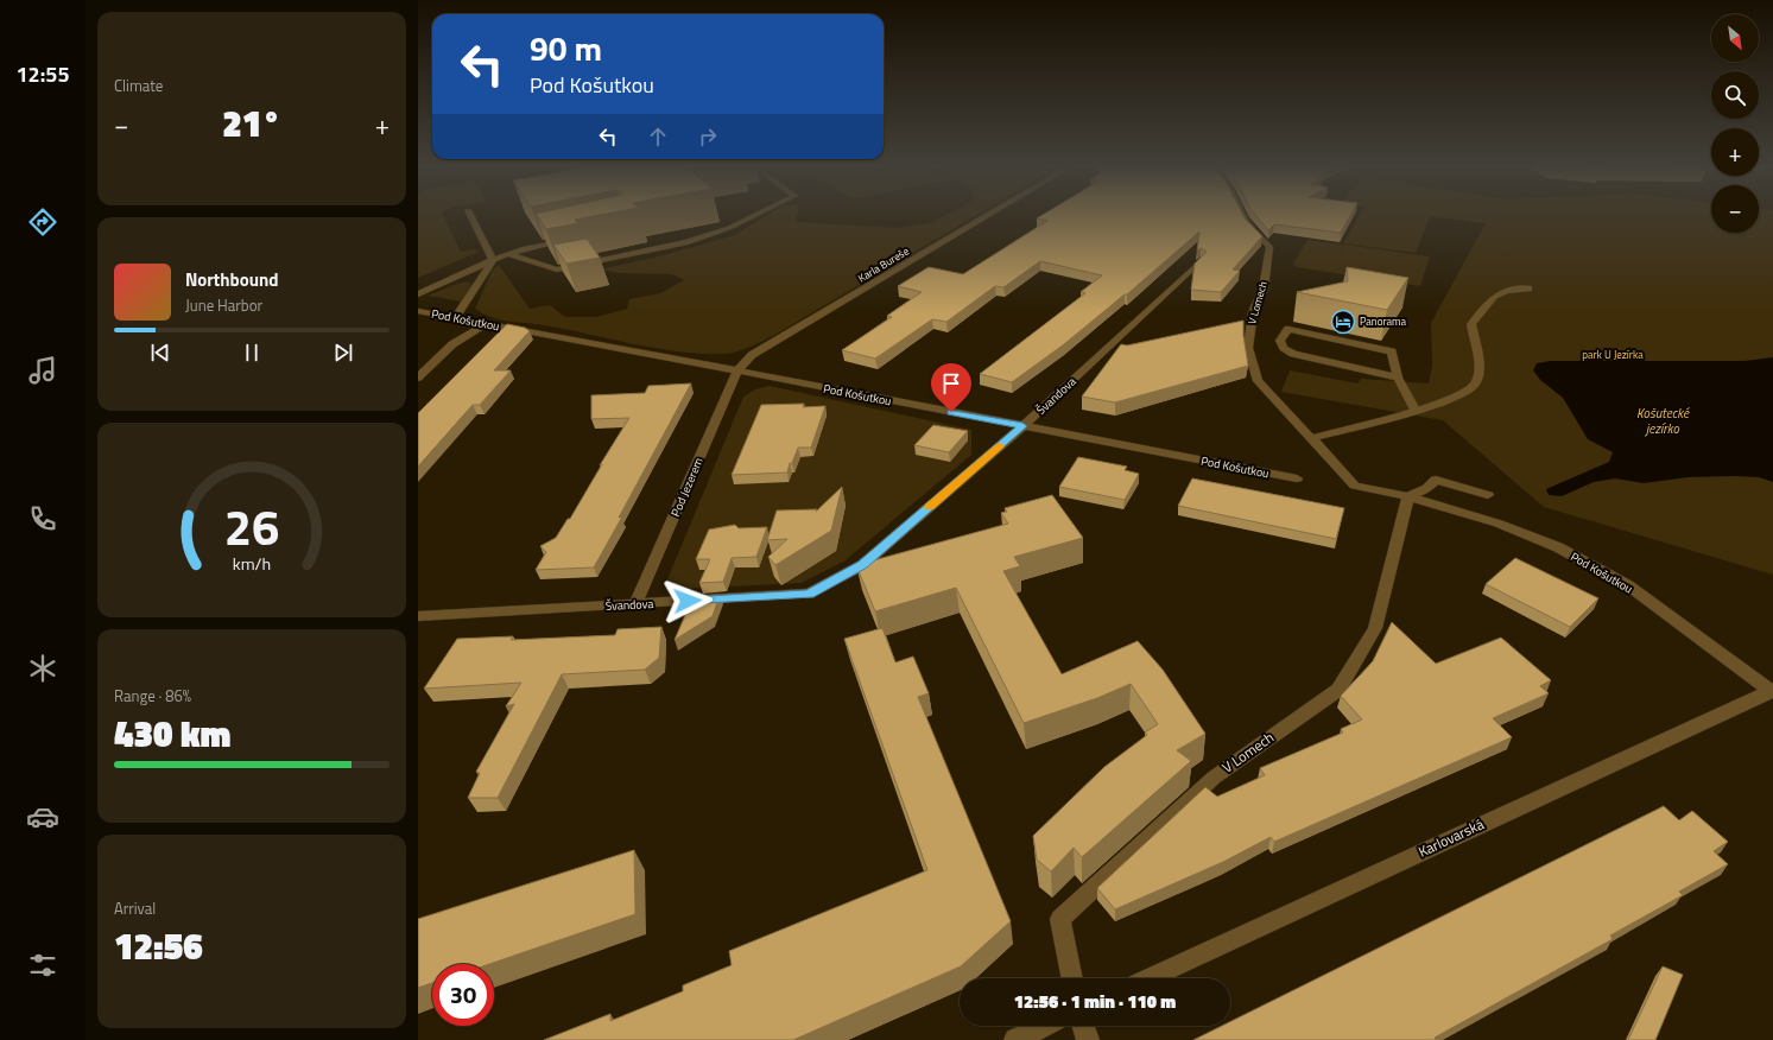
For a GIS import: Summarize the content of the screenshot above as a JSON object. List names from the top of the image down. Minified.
{"streets":{"street":["Karla Bureše","V Lomech","Pod Košutkou","Švandova","Pod Jezerem","Karlovarská"]},"crossings":[["Karla Bureše","Pod Košutkou"],["Karla Bureše","Pod Jezerem"],["V Lomech","Pod Košutkou"],["Pod Košutkou","Švandova"],["Pod Košutkou","Pod Jezerem"],["Pod Košutkou","Karlovarská"],["Švandova","Pod Jezerem"]],"water":["Košutecké jezírko"],"parks":["park U Jezírka"],"places":{"hotel":["Panorama"]},"north":"bottom right","page":{"tabs":"12:55","tile":["Climate",["Range · 86%","430 km"],["Arrival","12:56"]],"map_buttons":["+","−"],"turn":["90 m","Pod Košutkou"],"heat":["−","21°","+"],"song":["Northbound","June Harbor"],"limit":"30","trip":"12:56 · 1 min · 110 m","gauge":["26","km/h"]}}
